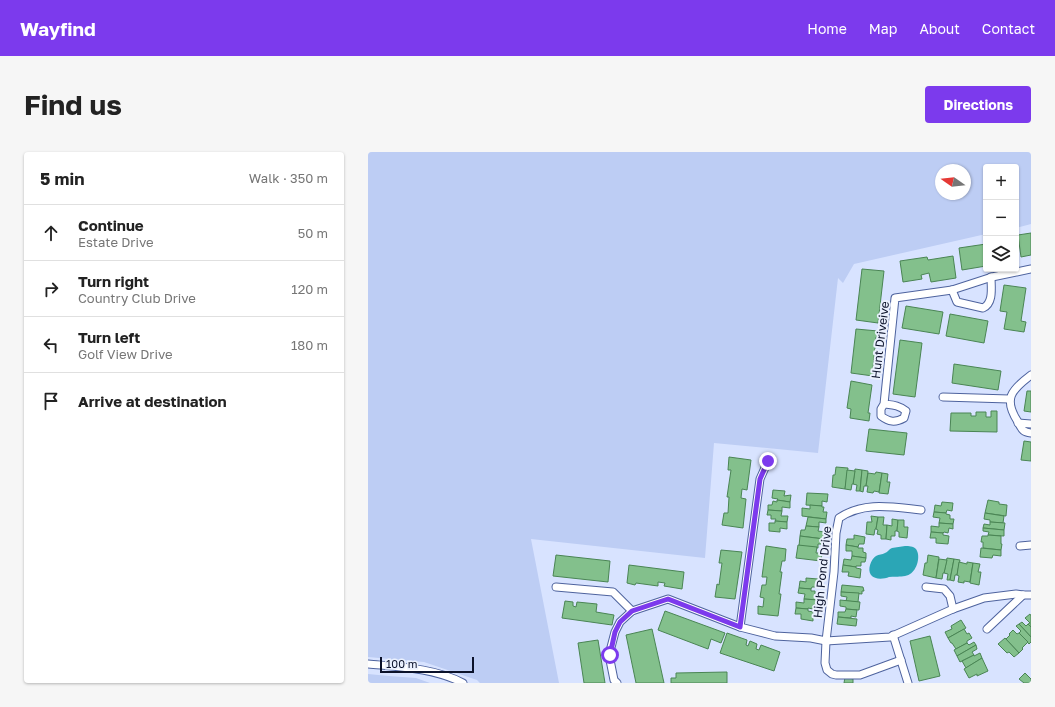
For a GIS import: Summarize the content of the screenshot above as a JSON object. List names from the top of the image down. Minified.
{"streets":{"street":["Hunt Driveive","High Pond Drive"]},"scale_bar":"100 m","north":"left","page":{"header":"Wayfind","nav":["Home","Map","About","Contact"],"buttons":"Directions","title":"Find us","heading":["5 min","Walk · 350 m"],"map_buttons":["+","−"],"list":[["Continue","Estate Drive","50 m"],["Turn right","Country Club Drive","120 m"],["Turn left","Golf View Drive","180 m"],"Arrive at destination"],"scale":"100 m"}}
